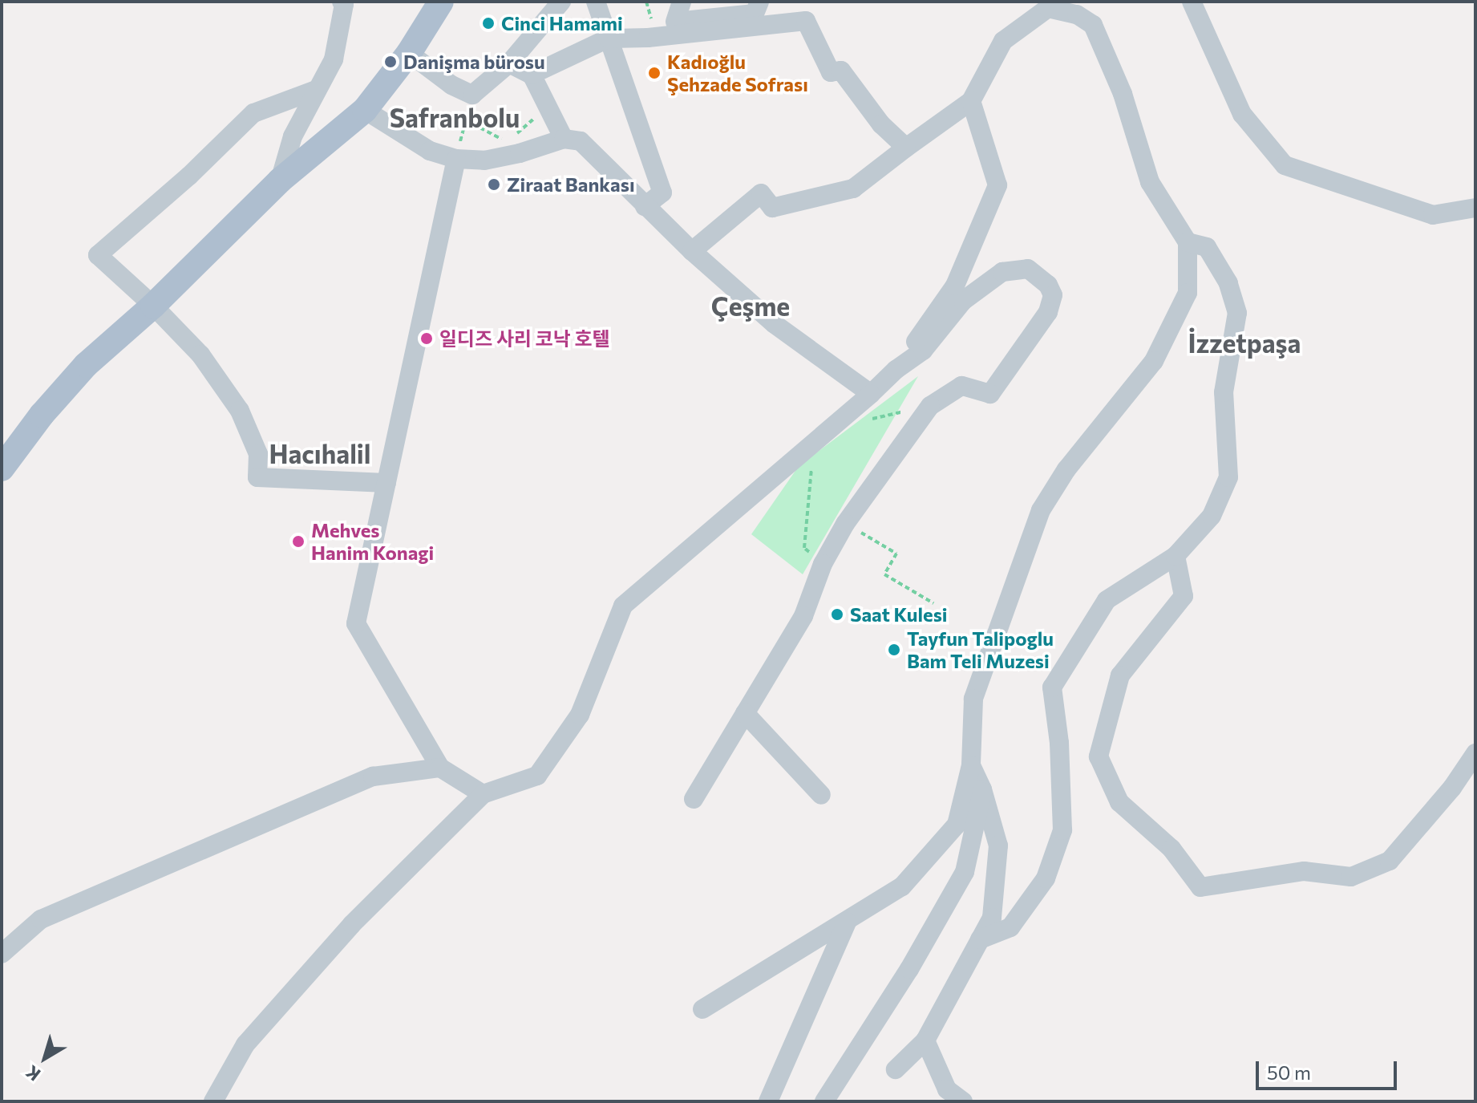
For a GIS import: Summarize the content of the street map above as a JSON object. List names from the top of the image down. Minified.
{"districts":["Safranbolu","Çeşme","İzzetpaşa","Hacıhalil"],"places":["Cinci Hamami","Danişma bürosu","Kadıoğlu Şehzade Sofrası","Ziraat Bankası","일디즈 사리 코낙 호텔","Mehves Hanim Konagi","Saat Kulesi","Tayfun Talipoglu Bam Teli Muzesi"],"scale_bar":"50 m","north":"bottom left"}
